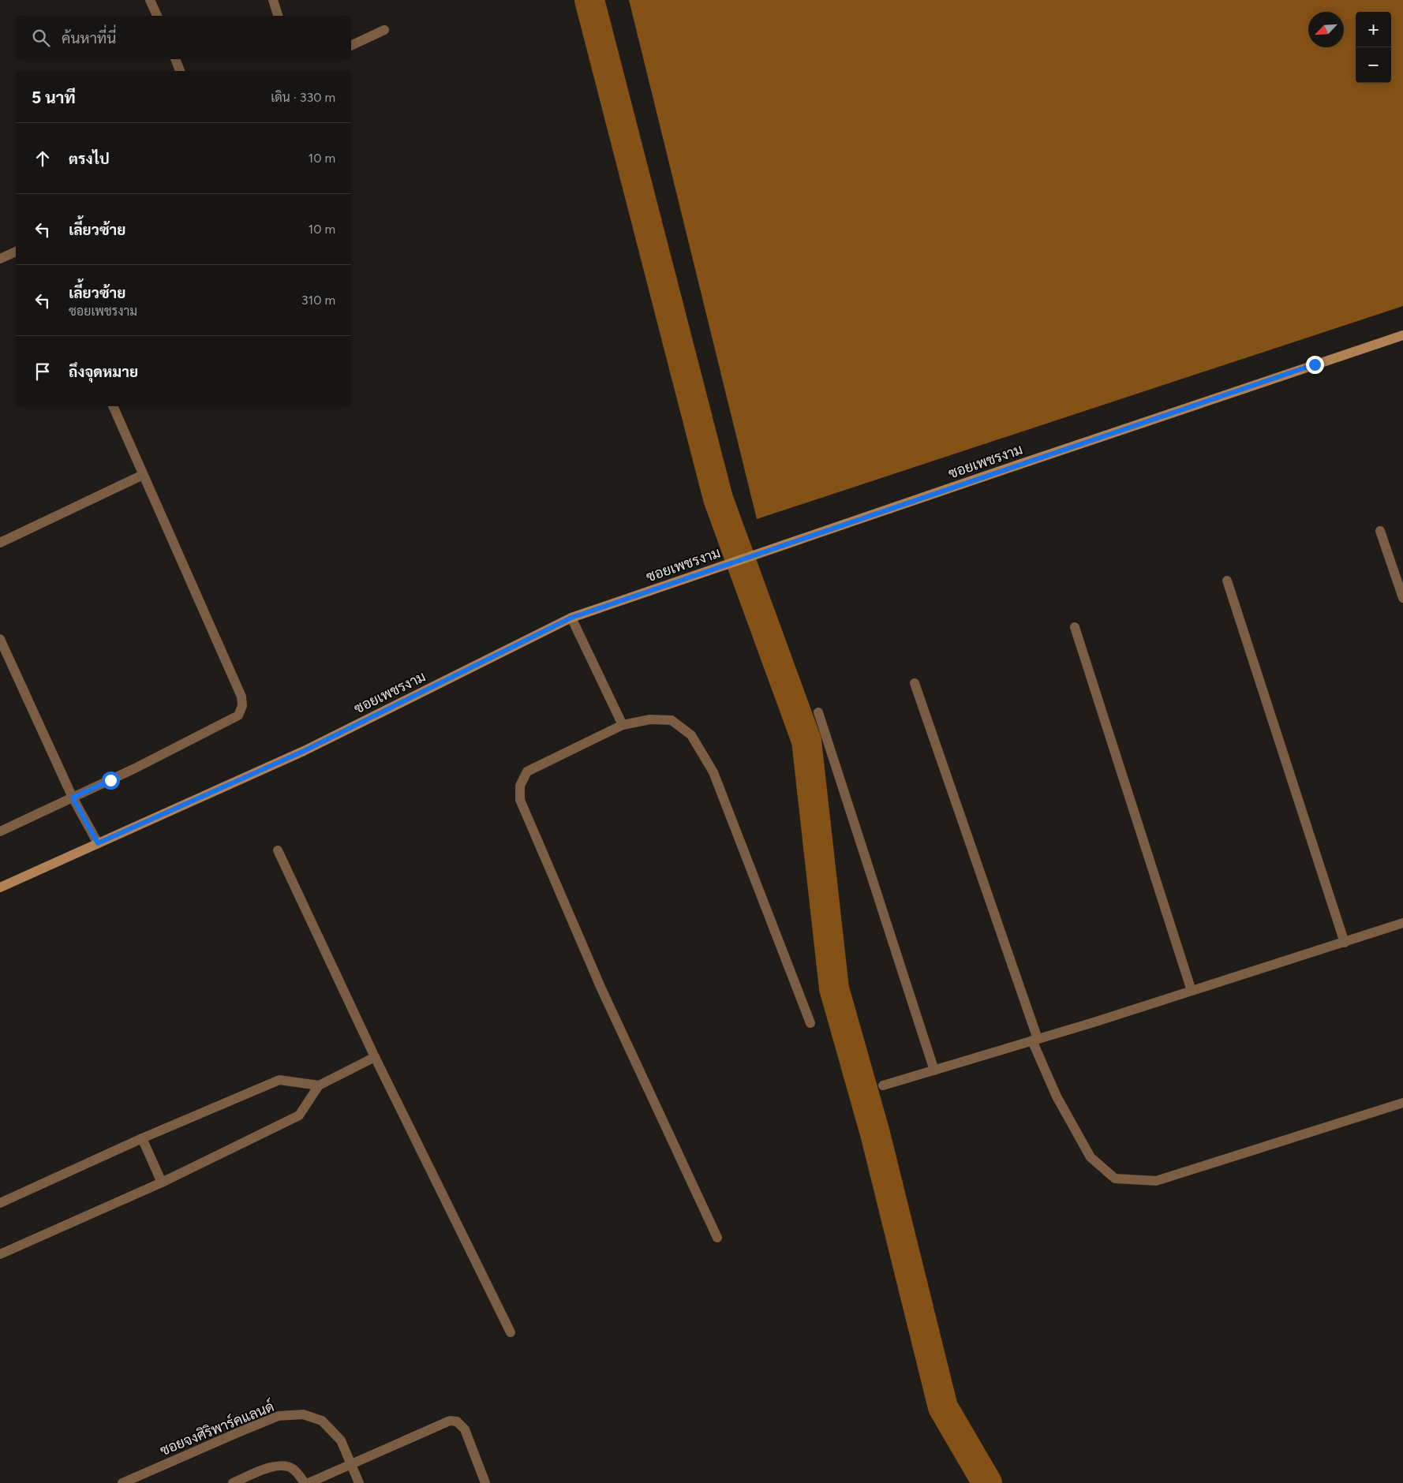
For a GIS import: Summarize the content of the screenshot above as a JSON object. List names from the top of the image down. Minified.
{"streets":{"street":["ซอยเพชรงาม","ซอยจงศิริพาร์คแลนด์"]},"north":"bottom left","page":{"map_buttons":["+","−"],"search":"ค้นหาที่นี่","heading":["5 นาที","เดิน · 330 m"],"list":[["ตรงไป","10 m"],["เลี้ยวซ้าย","10 m"],["เลี้ยวซ้าย","ซอยเพชรงาม","310 m"],"ถึงจุดหมาย"]}}
